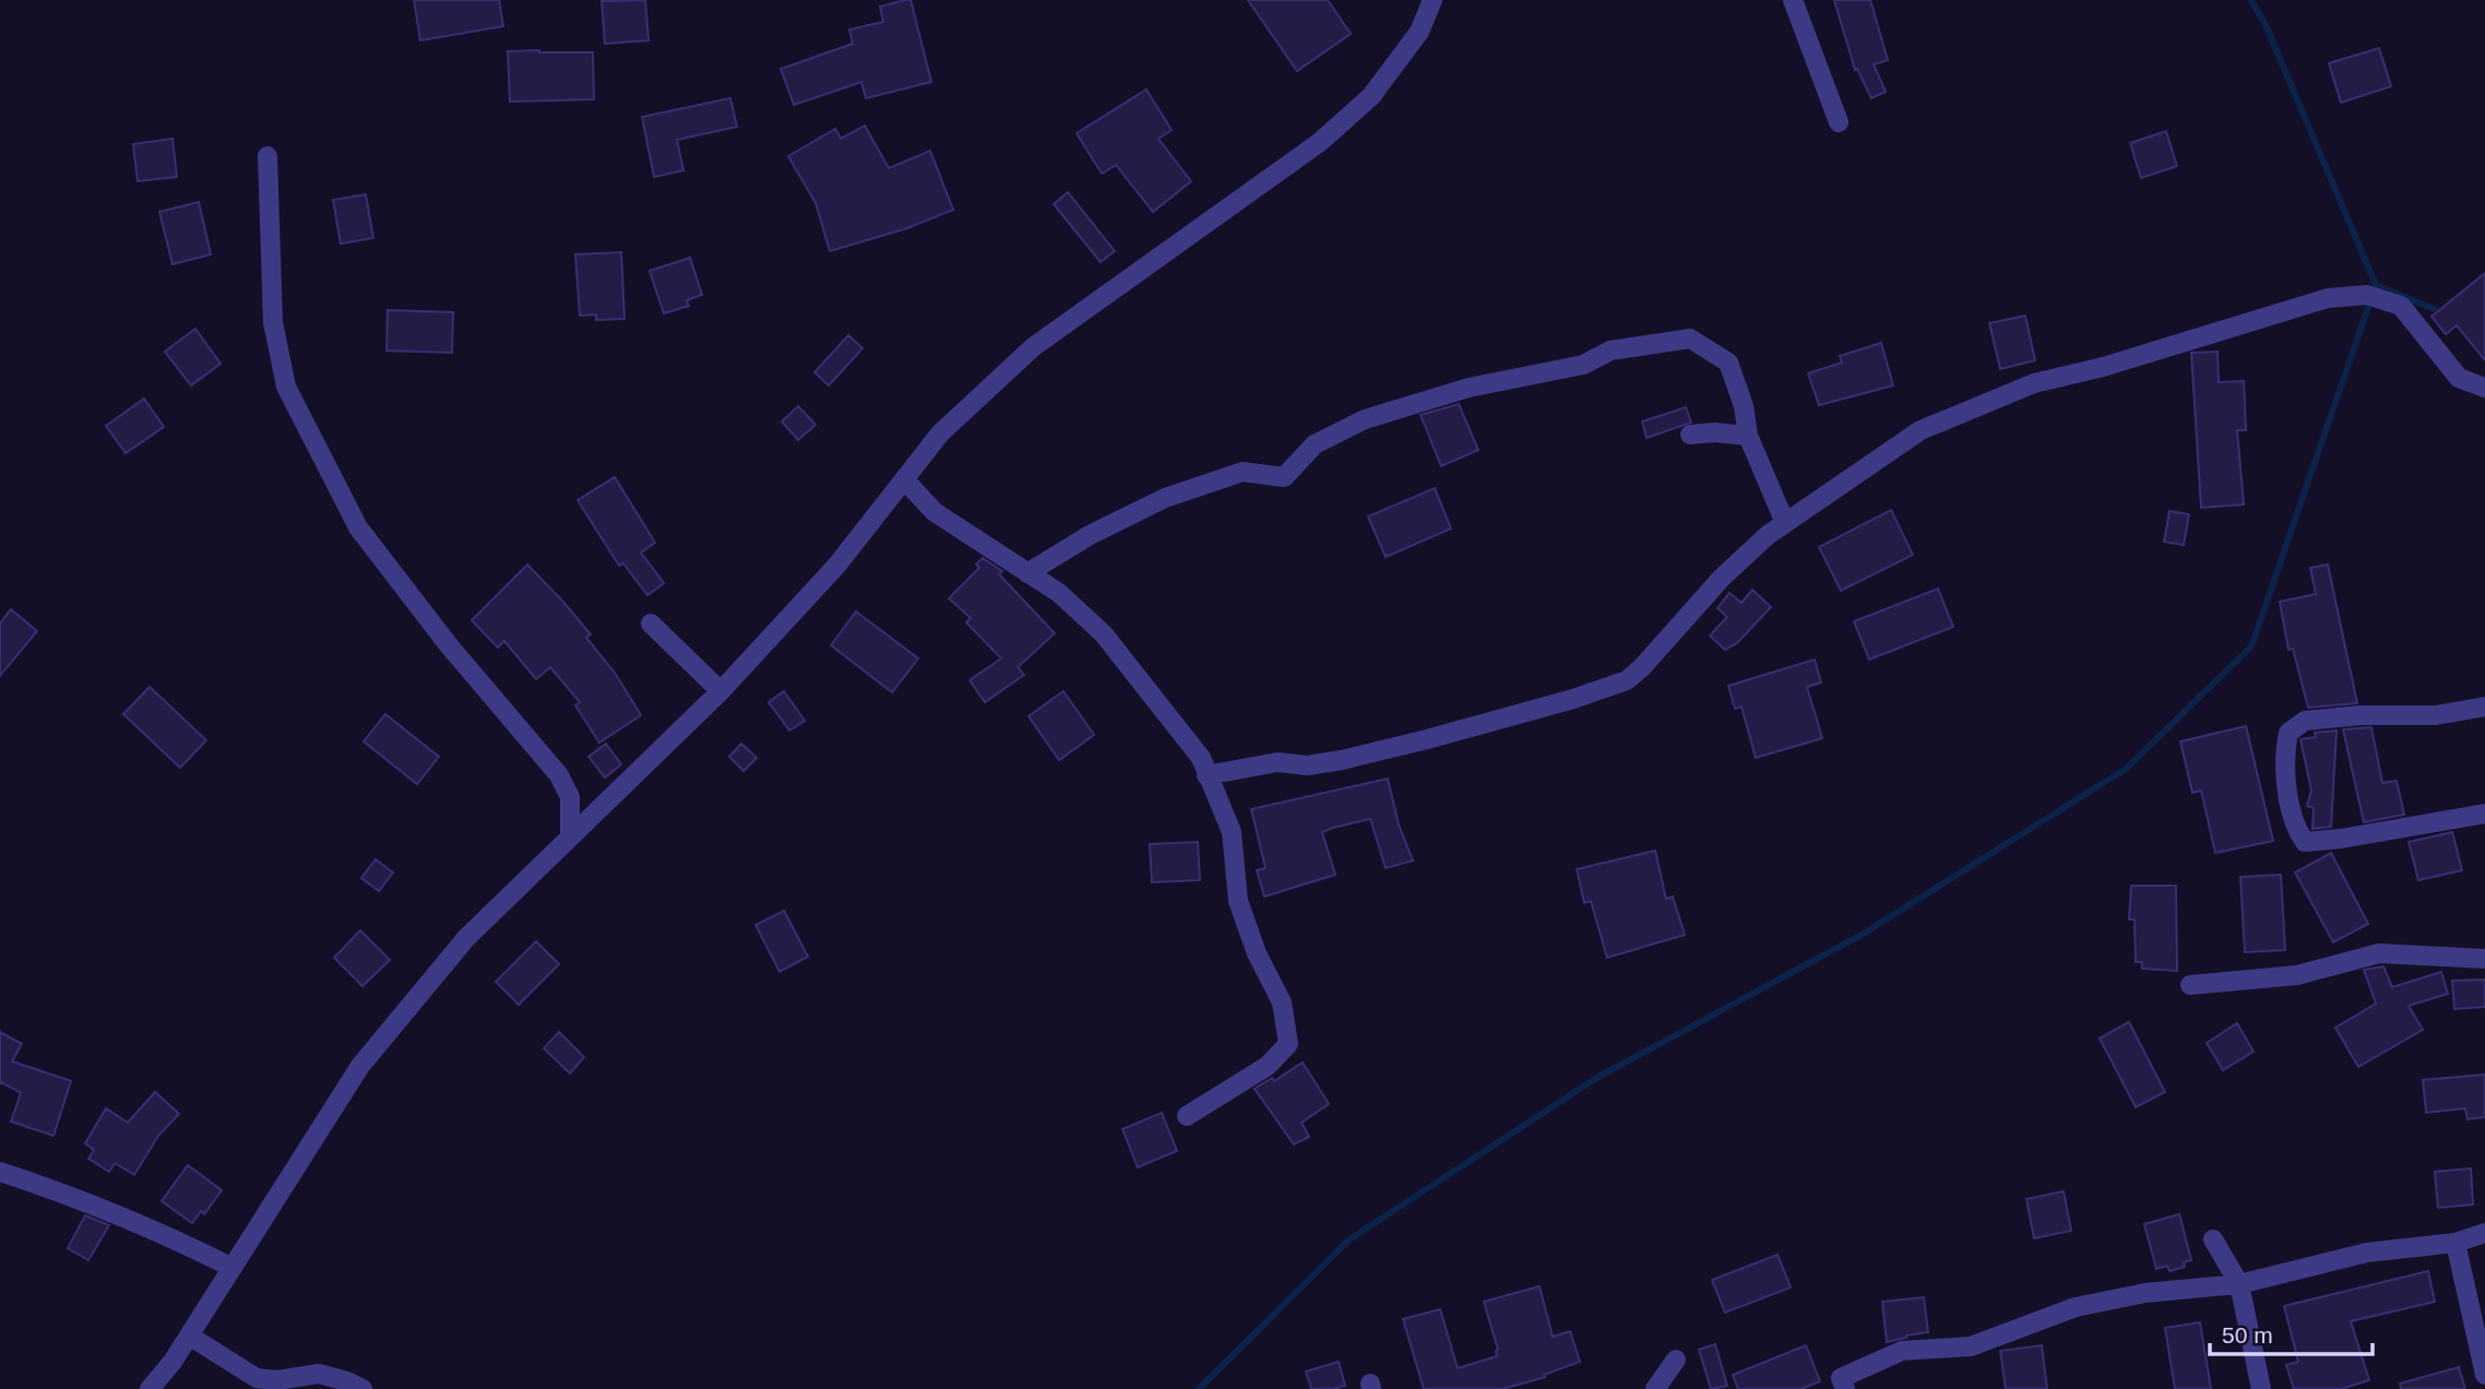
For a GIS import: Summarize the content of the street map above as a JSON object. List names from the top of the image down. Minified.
{"scale_bar":"50 m"}
